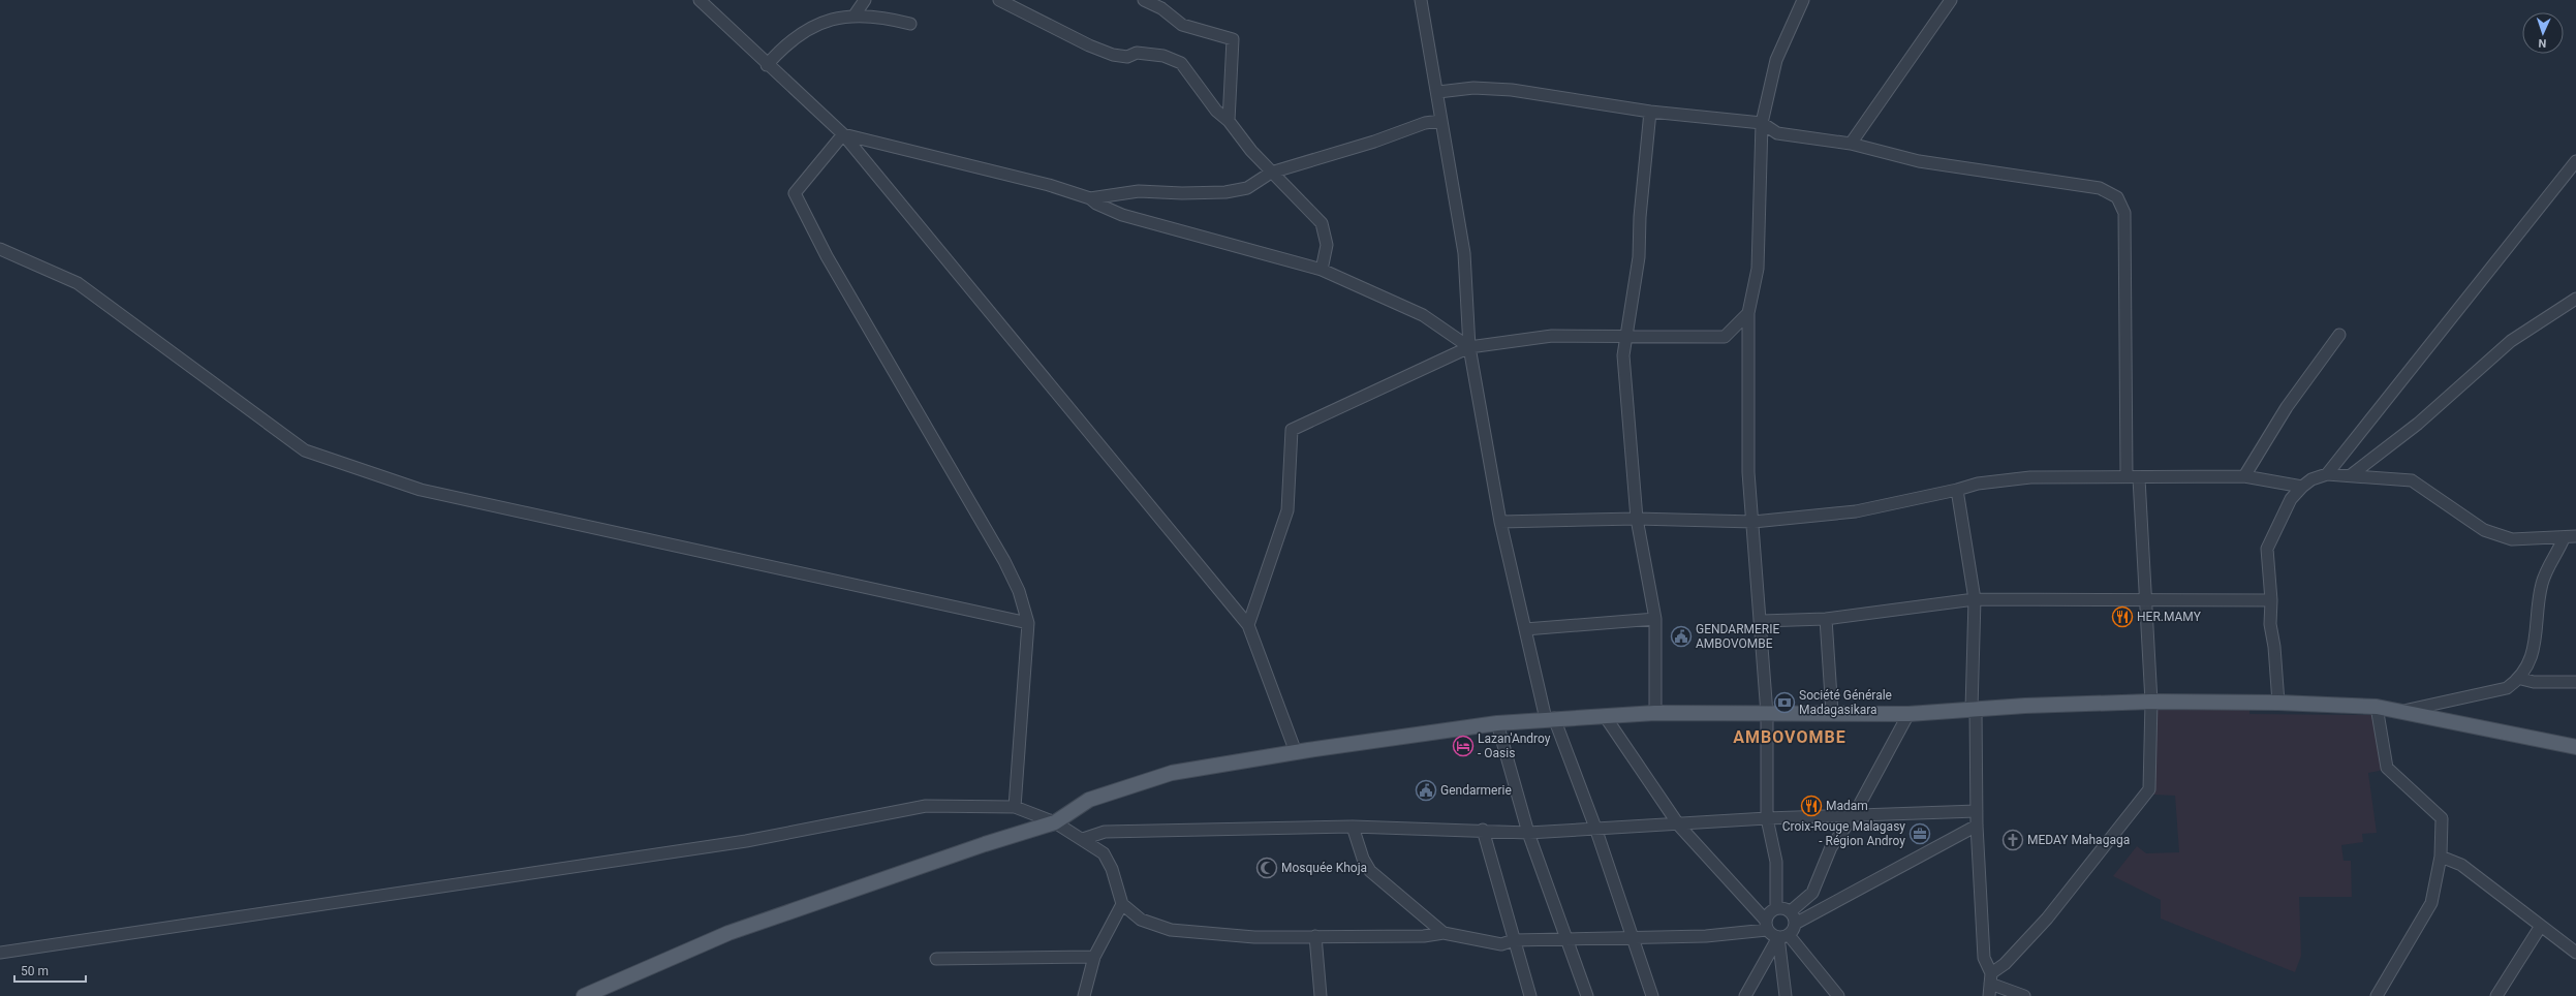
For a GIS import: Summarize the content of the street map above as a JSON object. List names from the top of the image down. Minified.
{"districts":["AMBOVOMBE"],"places":{"restaurant":["HER.MAMY","Madam"],"public building":["GENDARMERIE AMBOVOMBE","Gendarmerie"],"bank":["Société Générale Madagasikara"],"hotel":["Lazan'Androy - Oasis"],"office":["Croix-Rouge Malagasy - Région Androy"],"church":["MEDAY Mahagaga"],"mosque":["Mosquée Khoja"]},"scale_bar":"50 m","north":"bottom"}
